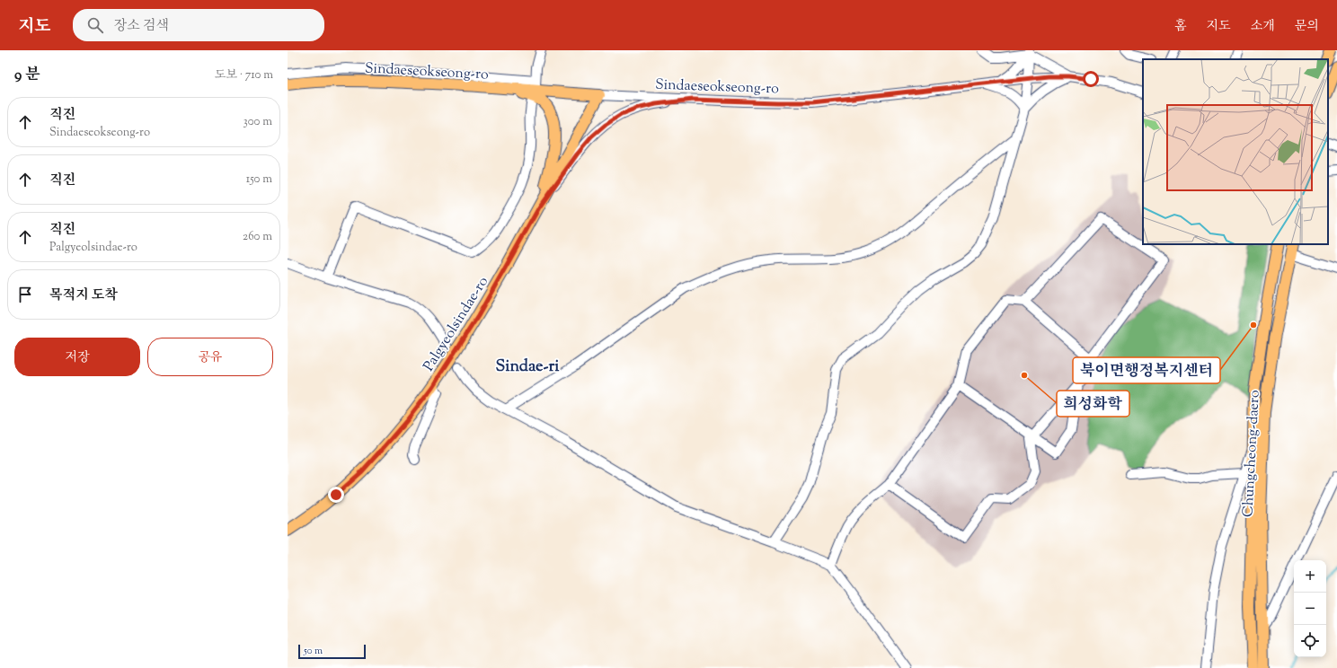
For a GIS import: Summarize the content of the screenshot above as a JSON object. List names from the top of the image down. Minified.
{"streets":{"main road":["Sindaeseokseong-ro","Palgyeolsindae-ro","Chungcheong-daero"]},"crossings":[["Sindaeseokseong-ro","Palgyeolsindae-ro"]],"districts":["Sindae-ri"],"places":["북이면행정복지센터","희성화학"],"scale_bar":"50 m","page":{"header":"지도","search":"장소 검색","nav":["홈","지도","소개","문의"],"heading":["9 분","도보 · 710 m"],"list":[["직진","Sindaeseokseong-ro","300 m"],["직진","150 m"],["직진","Palgyeolsindae-ro","260 m"],"목적지 도착"],"buttons":["저장","공유"],"map_buttons":["+","−"],"scale":"50 m"}}
